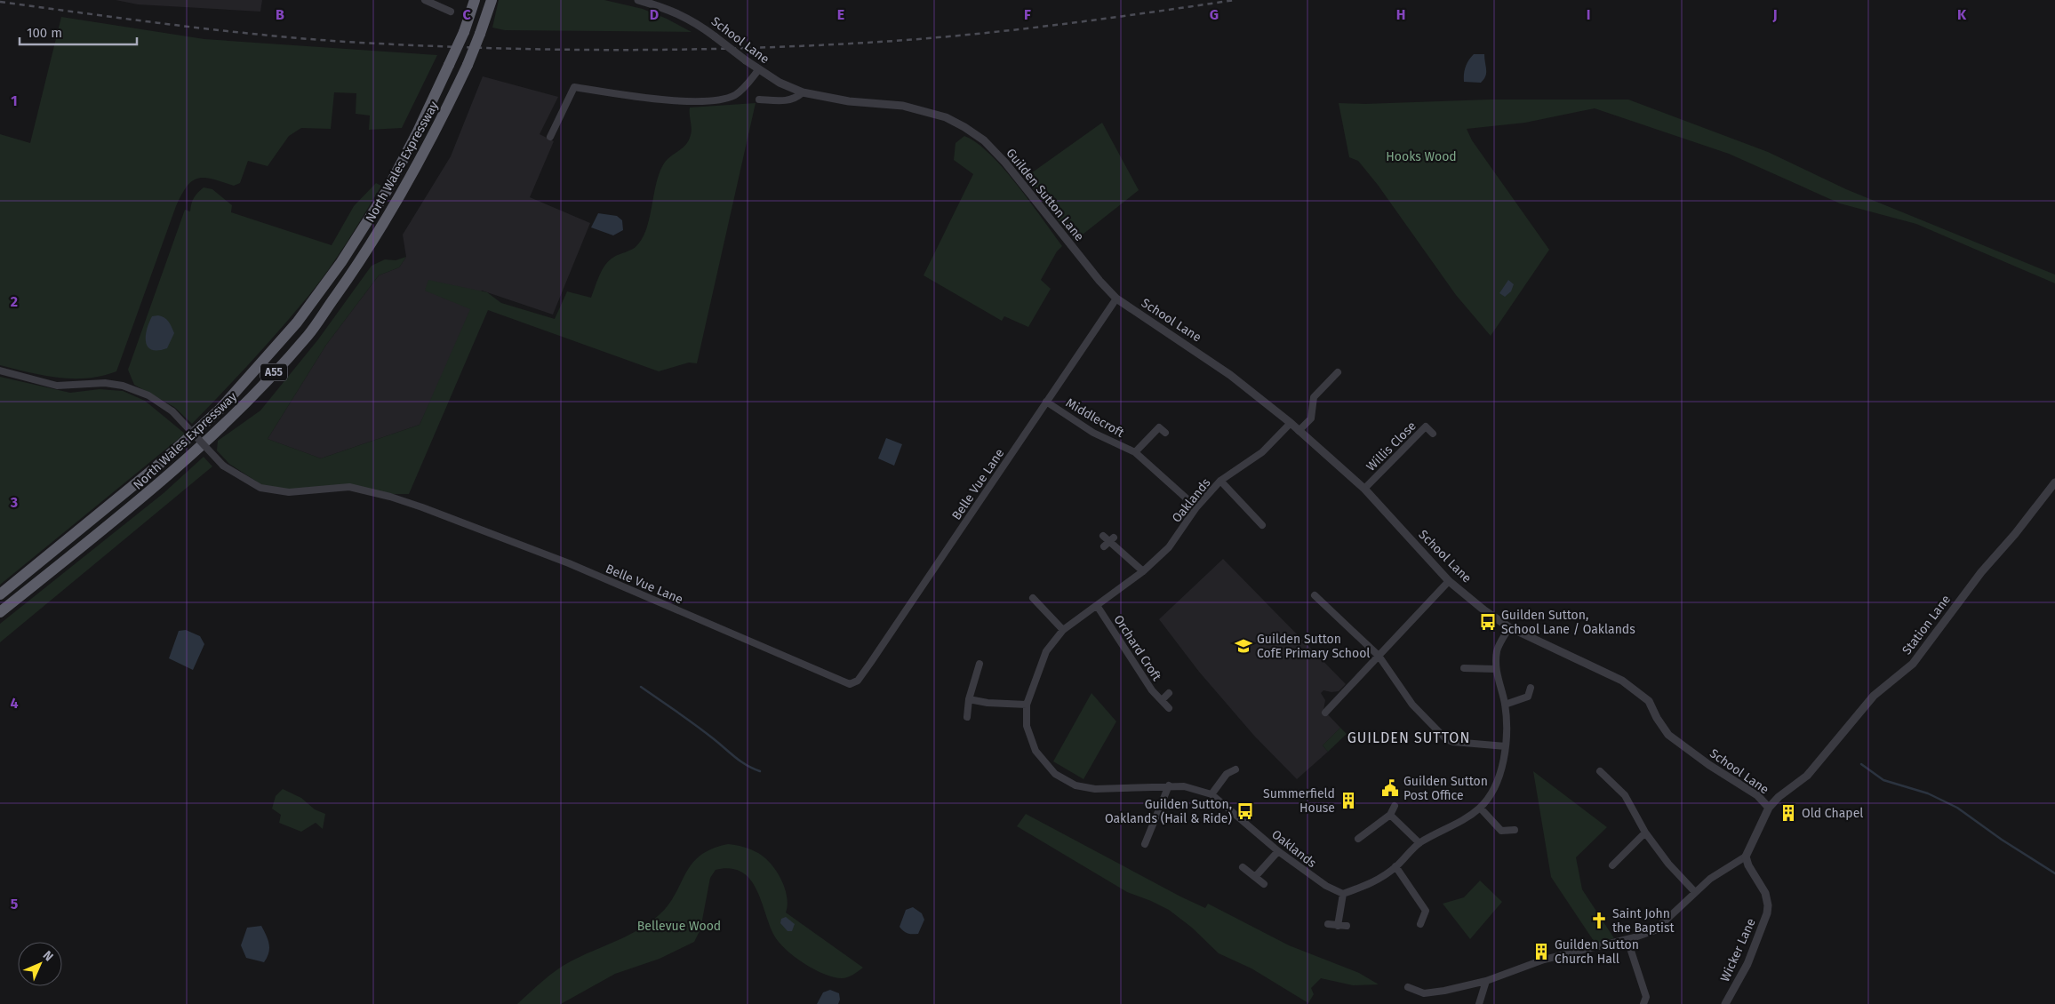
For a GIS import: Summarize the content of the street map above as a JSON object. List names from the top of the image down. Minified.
{"streets":{"highway":["North Wales Expressway","A55"],"street":["School Lane","Guilden Sutton Lane","Middlecroft","Willis Close","Belle Vue Lane","Oaklands","Station Lane","Orchard Croft","Wicker Lane"]},"crossings":[["School Lane","Guilden Sutton Lane"],["School Lane","Willis Close"],["School Lane","Belle Vue Lane"],["School Lane","Oaklands"],["School Lane","Station Lane"],["Guilden Sutton Lane","Belle Vue Lane"],["Middlecroft","Belle Vue Lane"],["Middlecroft","Oaklands"],["Oaklands","Orchard Croft"]],"districts":["GUILDEN SUTTON"],"parks":["Hooks Wood","Bellevue Wood"],"places":{"bus stop":["Guilden Sutton, School Lane / Oaklands","Guilden Sutton, Oaklands (Hail & Ride)"],"school or university":["Guilden Sutton CofE Primary School"],"public building":["Guilden Sutton Post Office"],"building":["Summerfield House","Old Chapel","Guilden Sutton Church Hall"],"church":["Saint John the Baptist"]},"scale_bar":"100 m","north":"top right","grid":{"columns":["B","C","D","E","F","G","H","I","J","K"],"rows":["1","2","3","4","5"]}}
